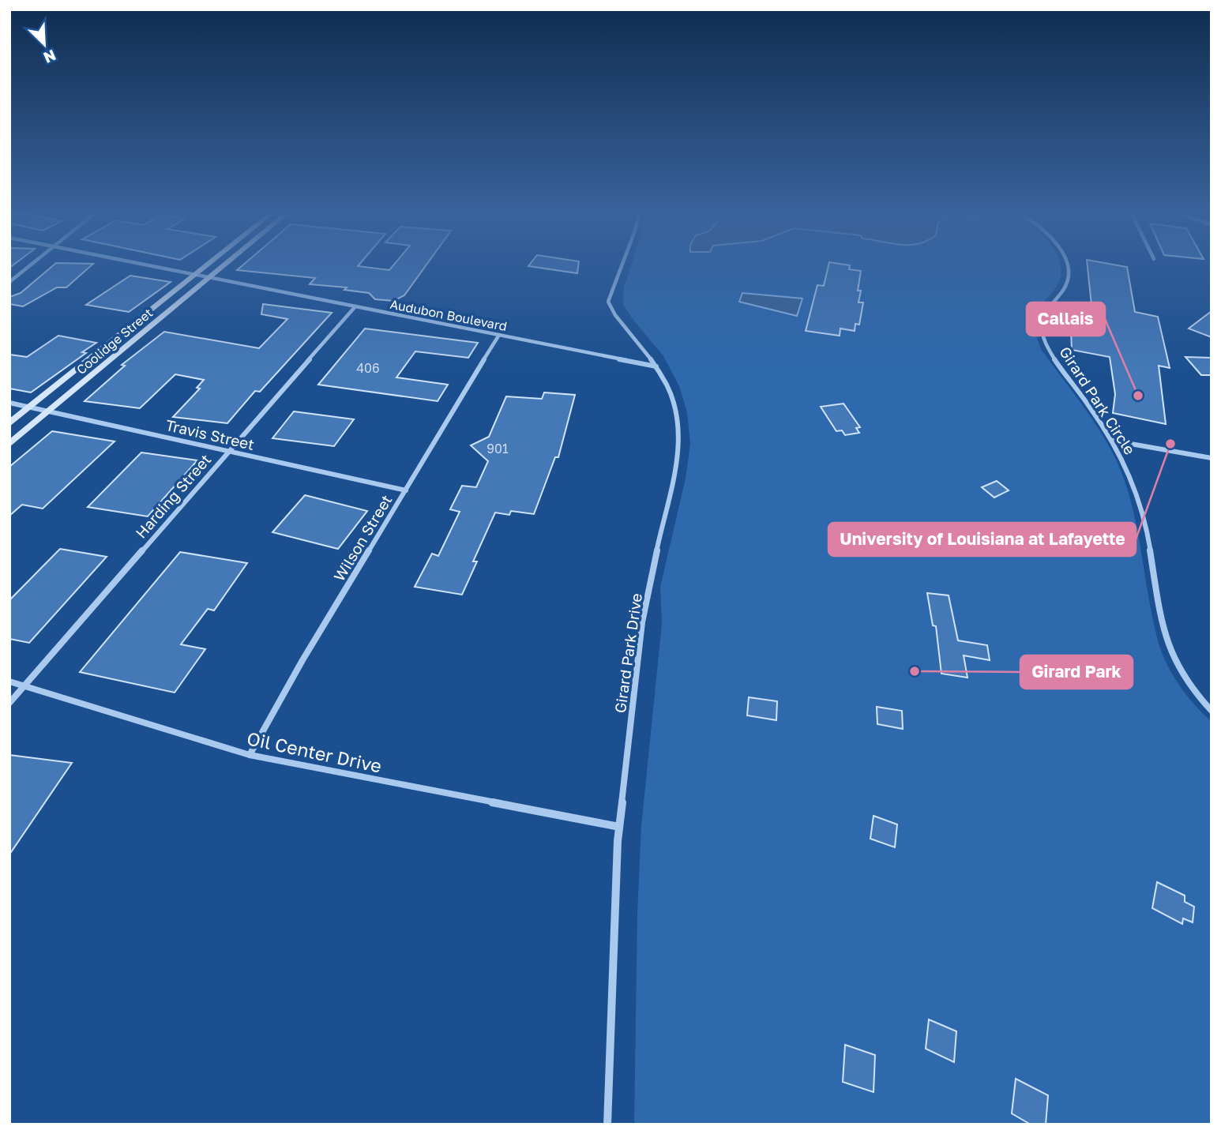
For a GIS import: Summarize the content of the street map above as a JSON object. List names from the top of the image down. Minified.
{"streets":{"street":["Audubon Boulevard","Coolidge Street","Girard Park Circle","Travis Street","Harding Street","Wilson Street","Girard Park Drive","Oil Center Drive"]},"crossings":[["Audubon Boulevard","Coolidge Street"],["Audubon Boulevard","Harding Street"],["Audubon Boulevard","Wilson Street"],["Audubon Boulevard","Girard Park Drive"],["Coolidge Street","Travis Street"],["Travis Street","Harding Street"],["Travis Street","Wilson Street"],["Harding Street","Oil Center Drive"],["Wilson Street","Oil Center Drive"],["Girard Park Drive","Oil Center Drive"]],"places":["Callais","University of Louisiana at Lafayette","Girard Park"],"house_numbers":["406","901"],"north":"bottom right"}
